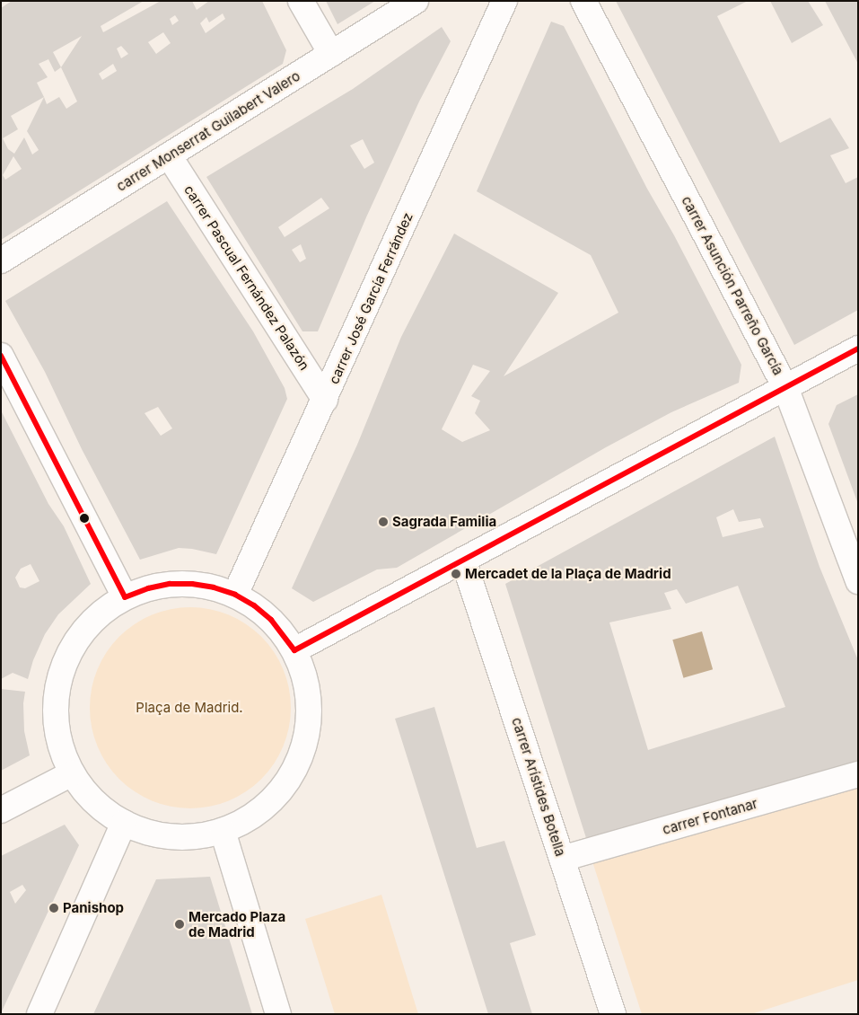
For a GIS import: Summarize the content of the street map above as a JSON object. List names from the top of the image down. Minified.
{"streets":{"street":["carrer Monserrat Guilabert Valero","carrer Pascual Fernández Palazón","carrer Asunción Parreño García","carrer José García Ferrández","carrer Arístides Botella","carrer Fontanar"]},"crossings":[["carrer Monserrat Guilabert Valero","carrer Pascual Fernández Palazón"],["carrer Pascual Fernández Palazón","carrer José García Ferrández"],["carrer Arístides Botella","carrer Fontanar"]],"parks":["Plaça de Madrid."],"places":["Sagrada Familia","Mercadet de la Plaça de Madrid","Panishop","Mercado Plaza de Madrid"]}
